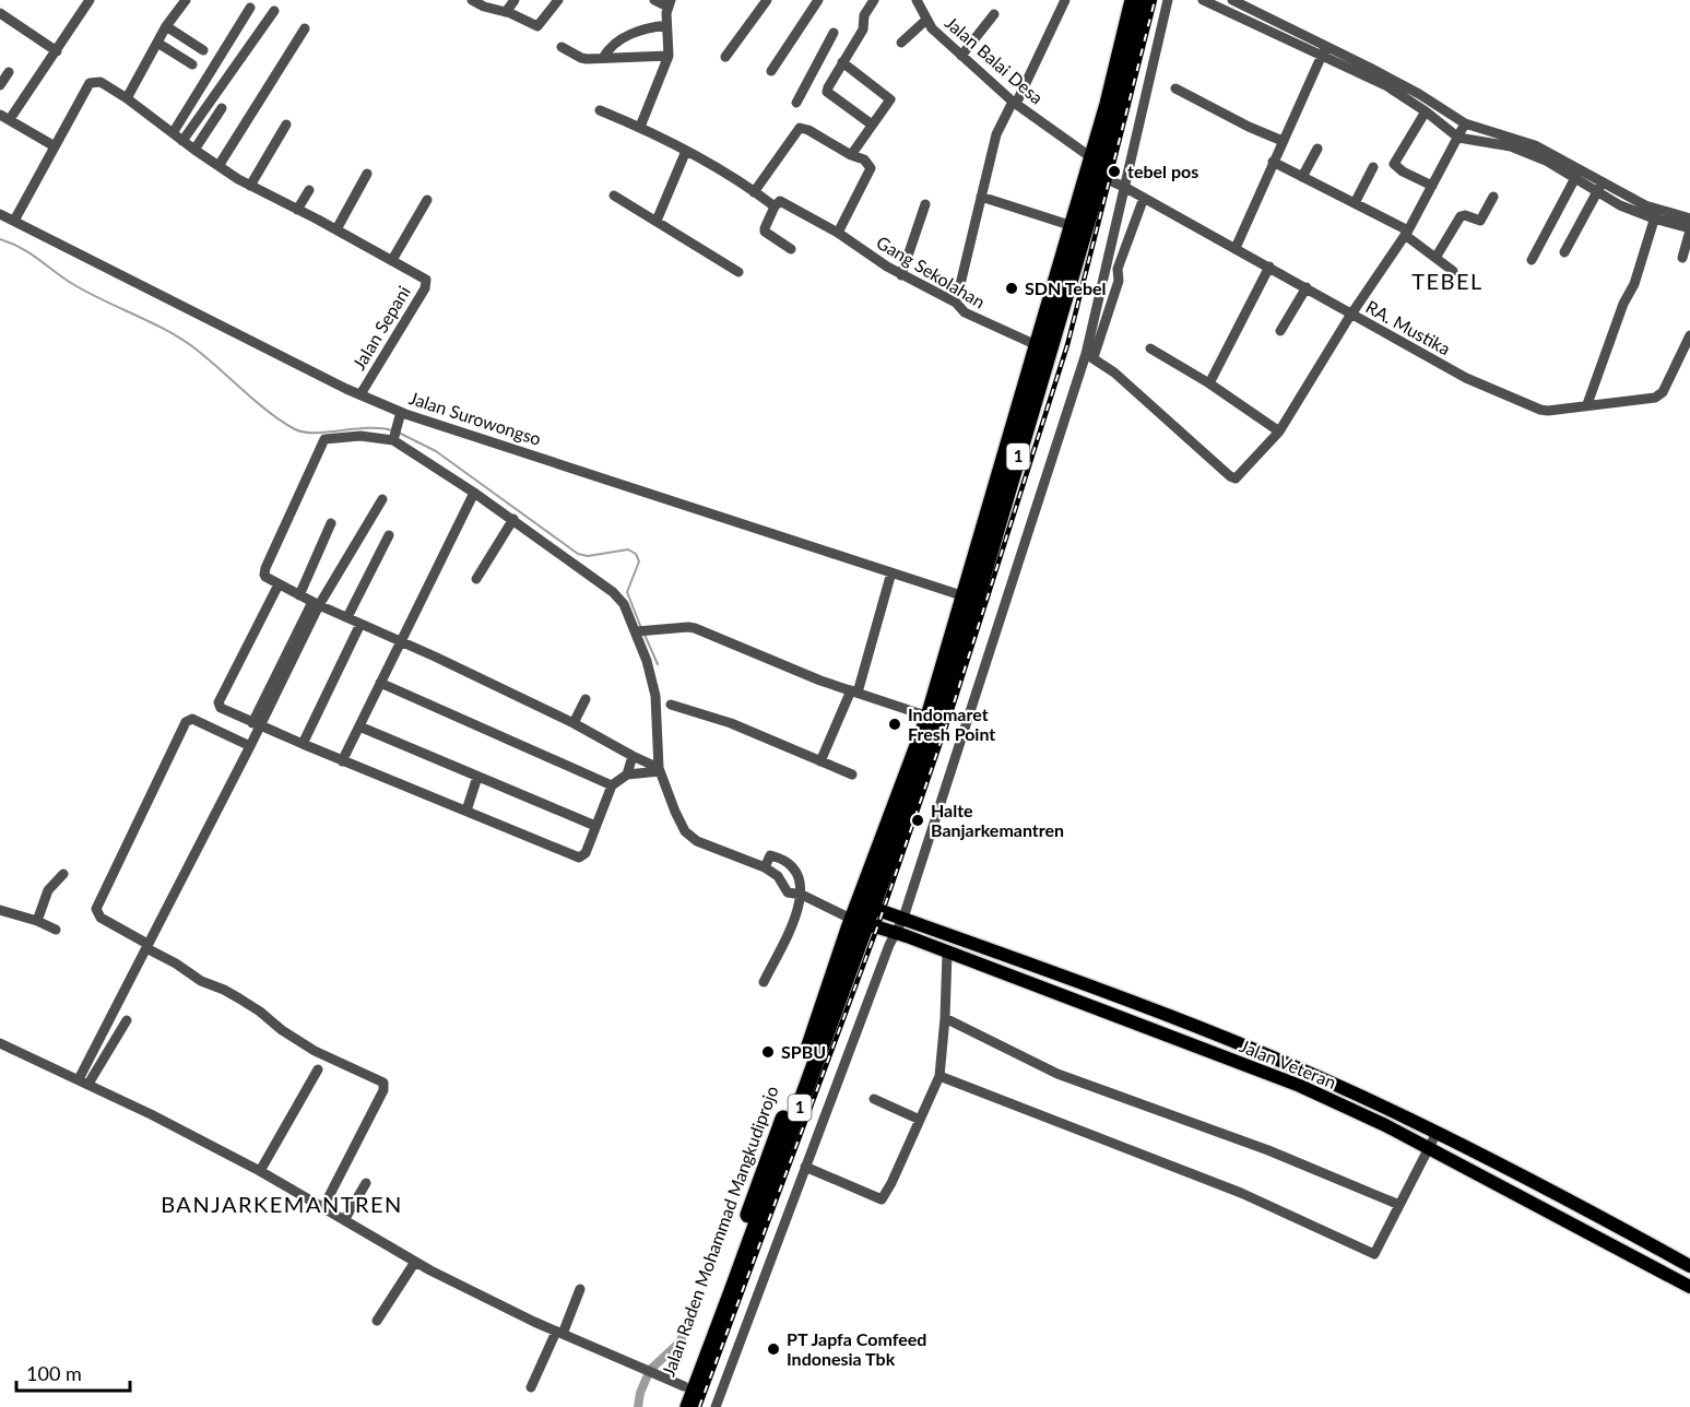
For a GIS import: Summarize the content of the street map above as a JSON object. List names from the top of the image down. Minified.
{"streets":{"highway":["1","Jalan Raden Mohammad Mangkudiprojo"],"main road":["Jalan Veteran"],"street":["Jalan Balai Desa","Gang Sekolahan","Jalan Sepani","RA. Mustika","Jalan Surowongso"]},"crossings":[["Jalan Balai Desa","1"],["Gang Sekolahan","1"],["Jalan Sepani","Jalan Surowongso"],["RA. Mustika","1"],["Jalan Surowongso","1"],["1","Jalan Veteran"],["1","Jalan Raden Mohammad Mangkudiprojo"],["Jalan Veteran","Jalan Raden Mohammad Mangkudiprojo"]],"districts":["TEBEL","BANJARKEMANTREN"],"places":["tebel pos","SDN Tebel","Indomaret Fresh Point","Halte Banjarkemantren","SPBU","PT Japfa Comfeed Indonesia Tbk"],"scale_bar":"100 m"}
